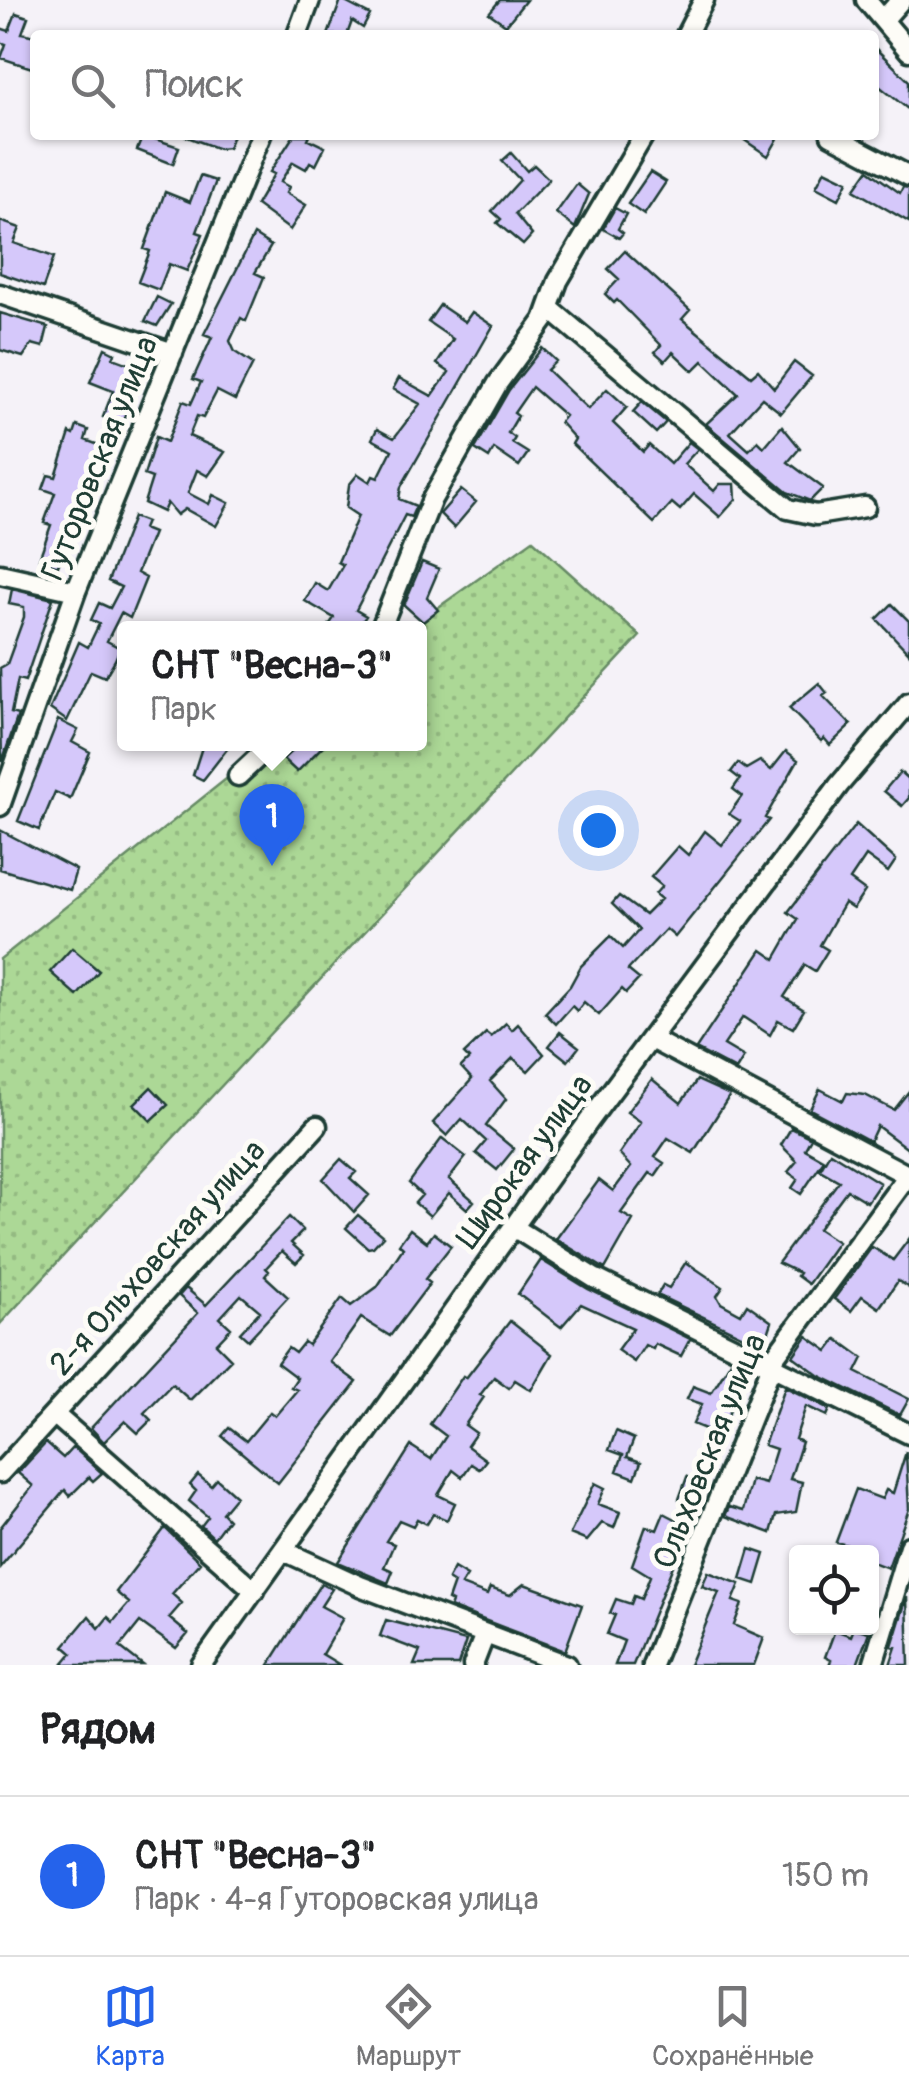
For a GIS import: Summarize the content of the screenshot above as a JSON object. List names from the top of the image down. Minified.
{"streets":{"street":["Гуторовская улица","Широкая улица","2-я Ольховская улица","Ольховская улица"]},"page":{"search":"Поиск","popup":["СНТ \"Весна-3\"","Парк"],"pins":"1","heading":"Рядом","list":[{"mark":"1","name":"СНТ \"Весна-3\"","note":"Парк · 4-я Гуторовская улица","value":"150 m"}],"nav":["Карта","Маршрут","Сохранённые"]}}
